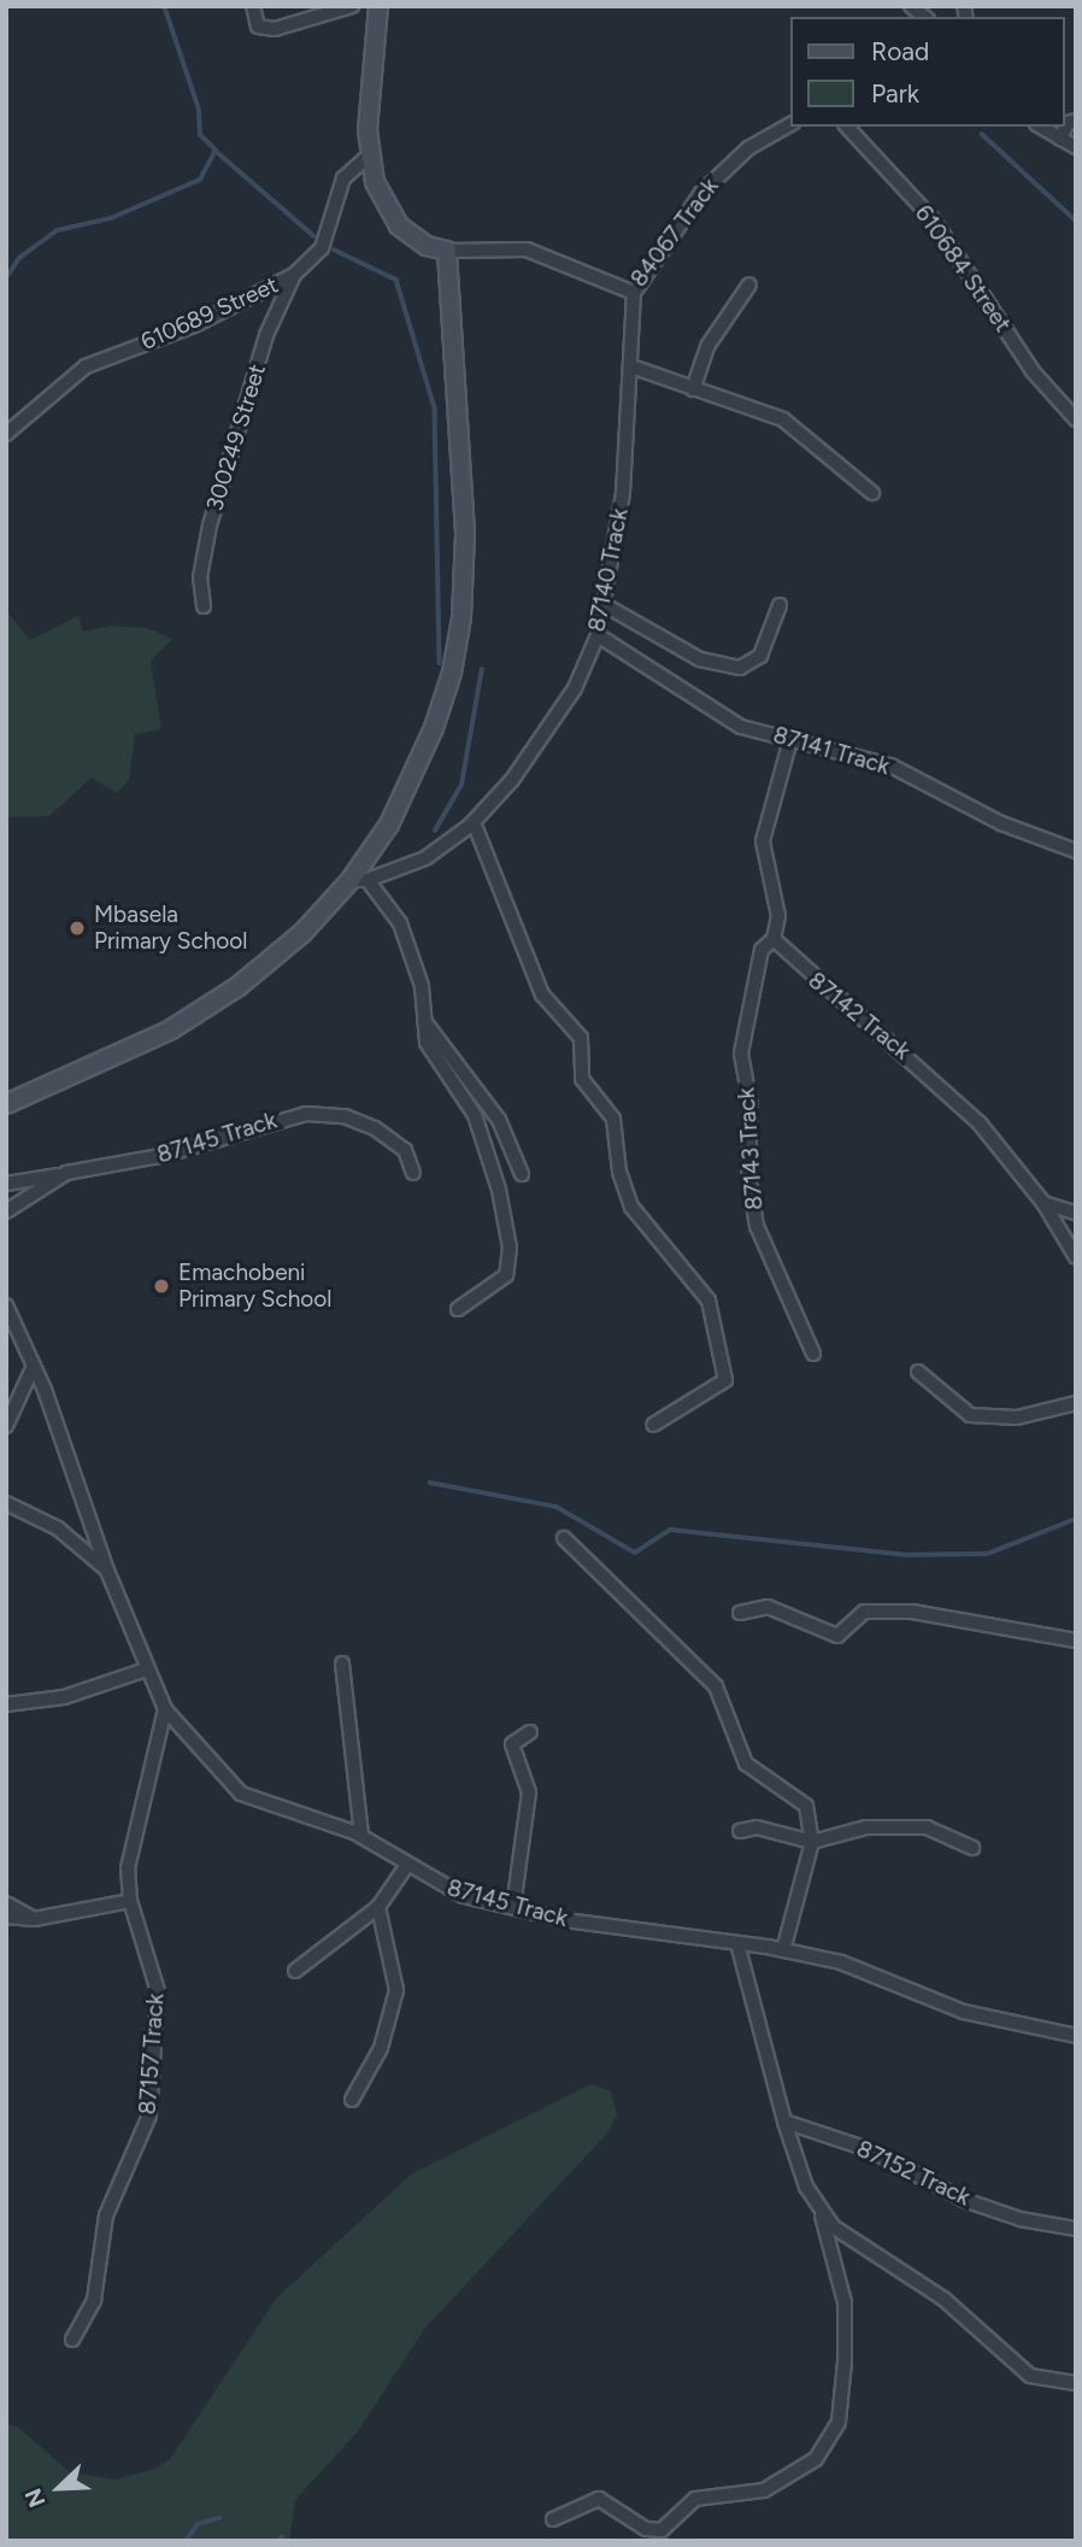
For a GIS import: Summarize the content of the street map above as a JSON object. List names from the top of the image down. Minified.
{"streets":{"street":["84067 Track","610684 Street","610689 Street","300249 Street","87140 Track","87141 Track","87142 Track","87145 Track","87143 Track","87157 Track","87152 Track"]},"crossings":[["84067 Track","87140 Track"],["610689 Street","300249 Street"],["87140 Track","87141 Track"],["87142 Track","87143 Track"],["87145 Track","87157 Track"]],"places":["Mbasela Primary School","Emachobeni Primary School"],"legend":["Road","Park"],"north":"bottom left"}
